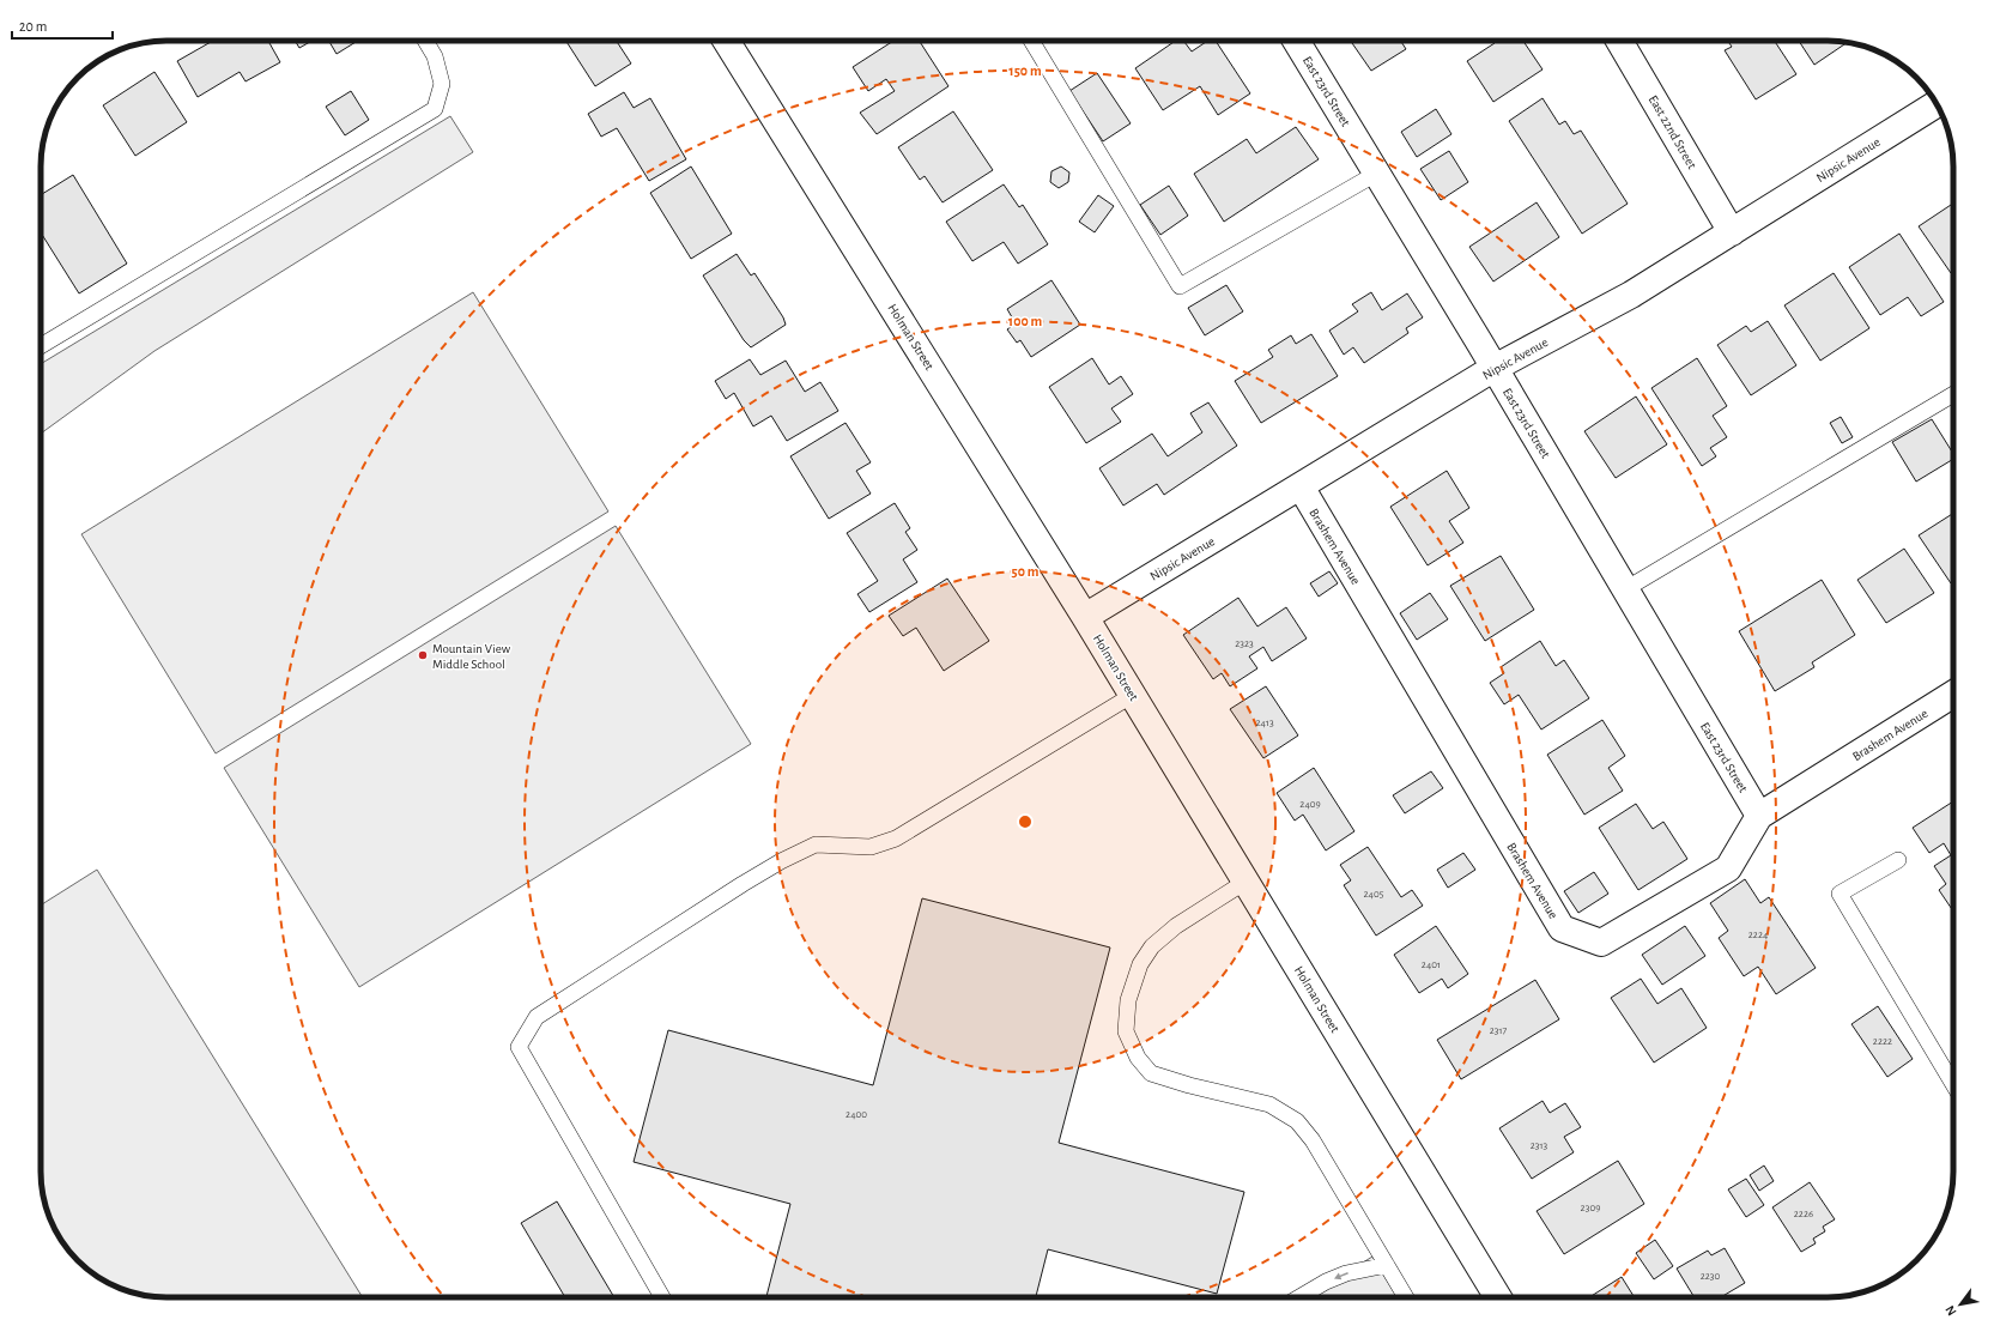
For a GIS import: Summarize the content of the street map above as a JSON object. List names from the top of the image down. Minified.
{"streets":{"street":["East 23rd Street","East 22nd Street","Nipsic Avenue","Holman Street","Brashem Avenue"]},"crossings":[["East 23rd Street","Nipsic Avenue"],["East 23rd Street","Brashem Avenue"],["East 22nd Street","Nipsic Avenue"],["Nipsic Avenue","Holman Street"],["Nipsic Avenue","Brashem Avenue"]],"places":["Mountain View Middle School"],"house_numbers":["2323","2413","2409","2405","2224","2401","2317","2222","2400","2313","2309","2226","2230"],"scale_bar":"20 m","north":"bottom left","rings":["150 m","100 m","50 m"]}
